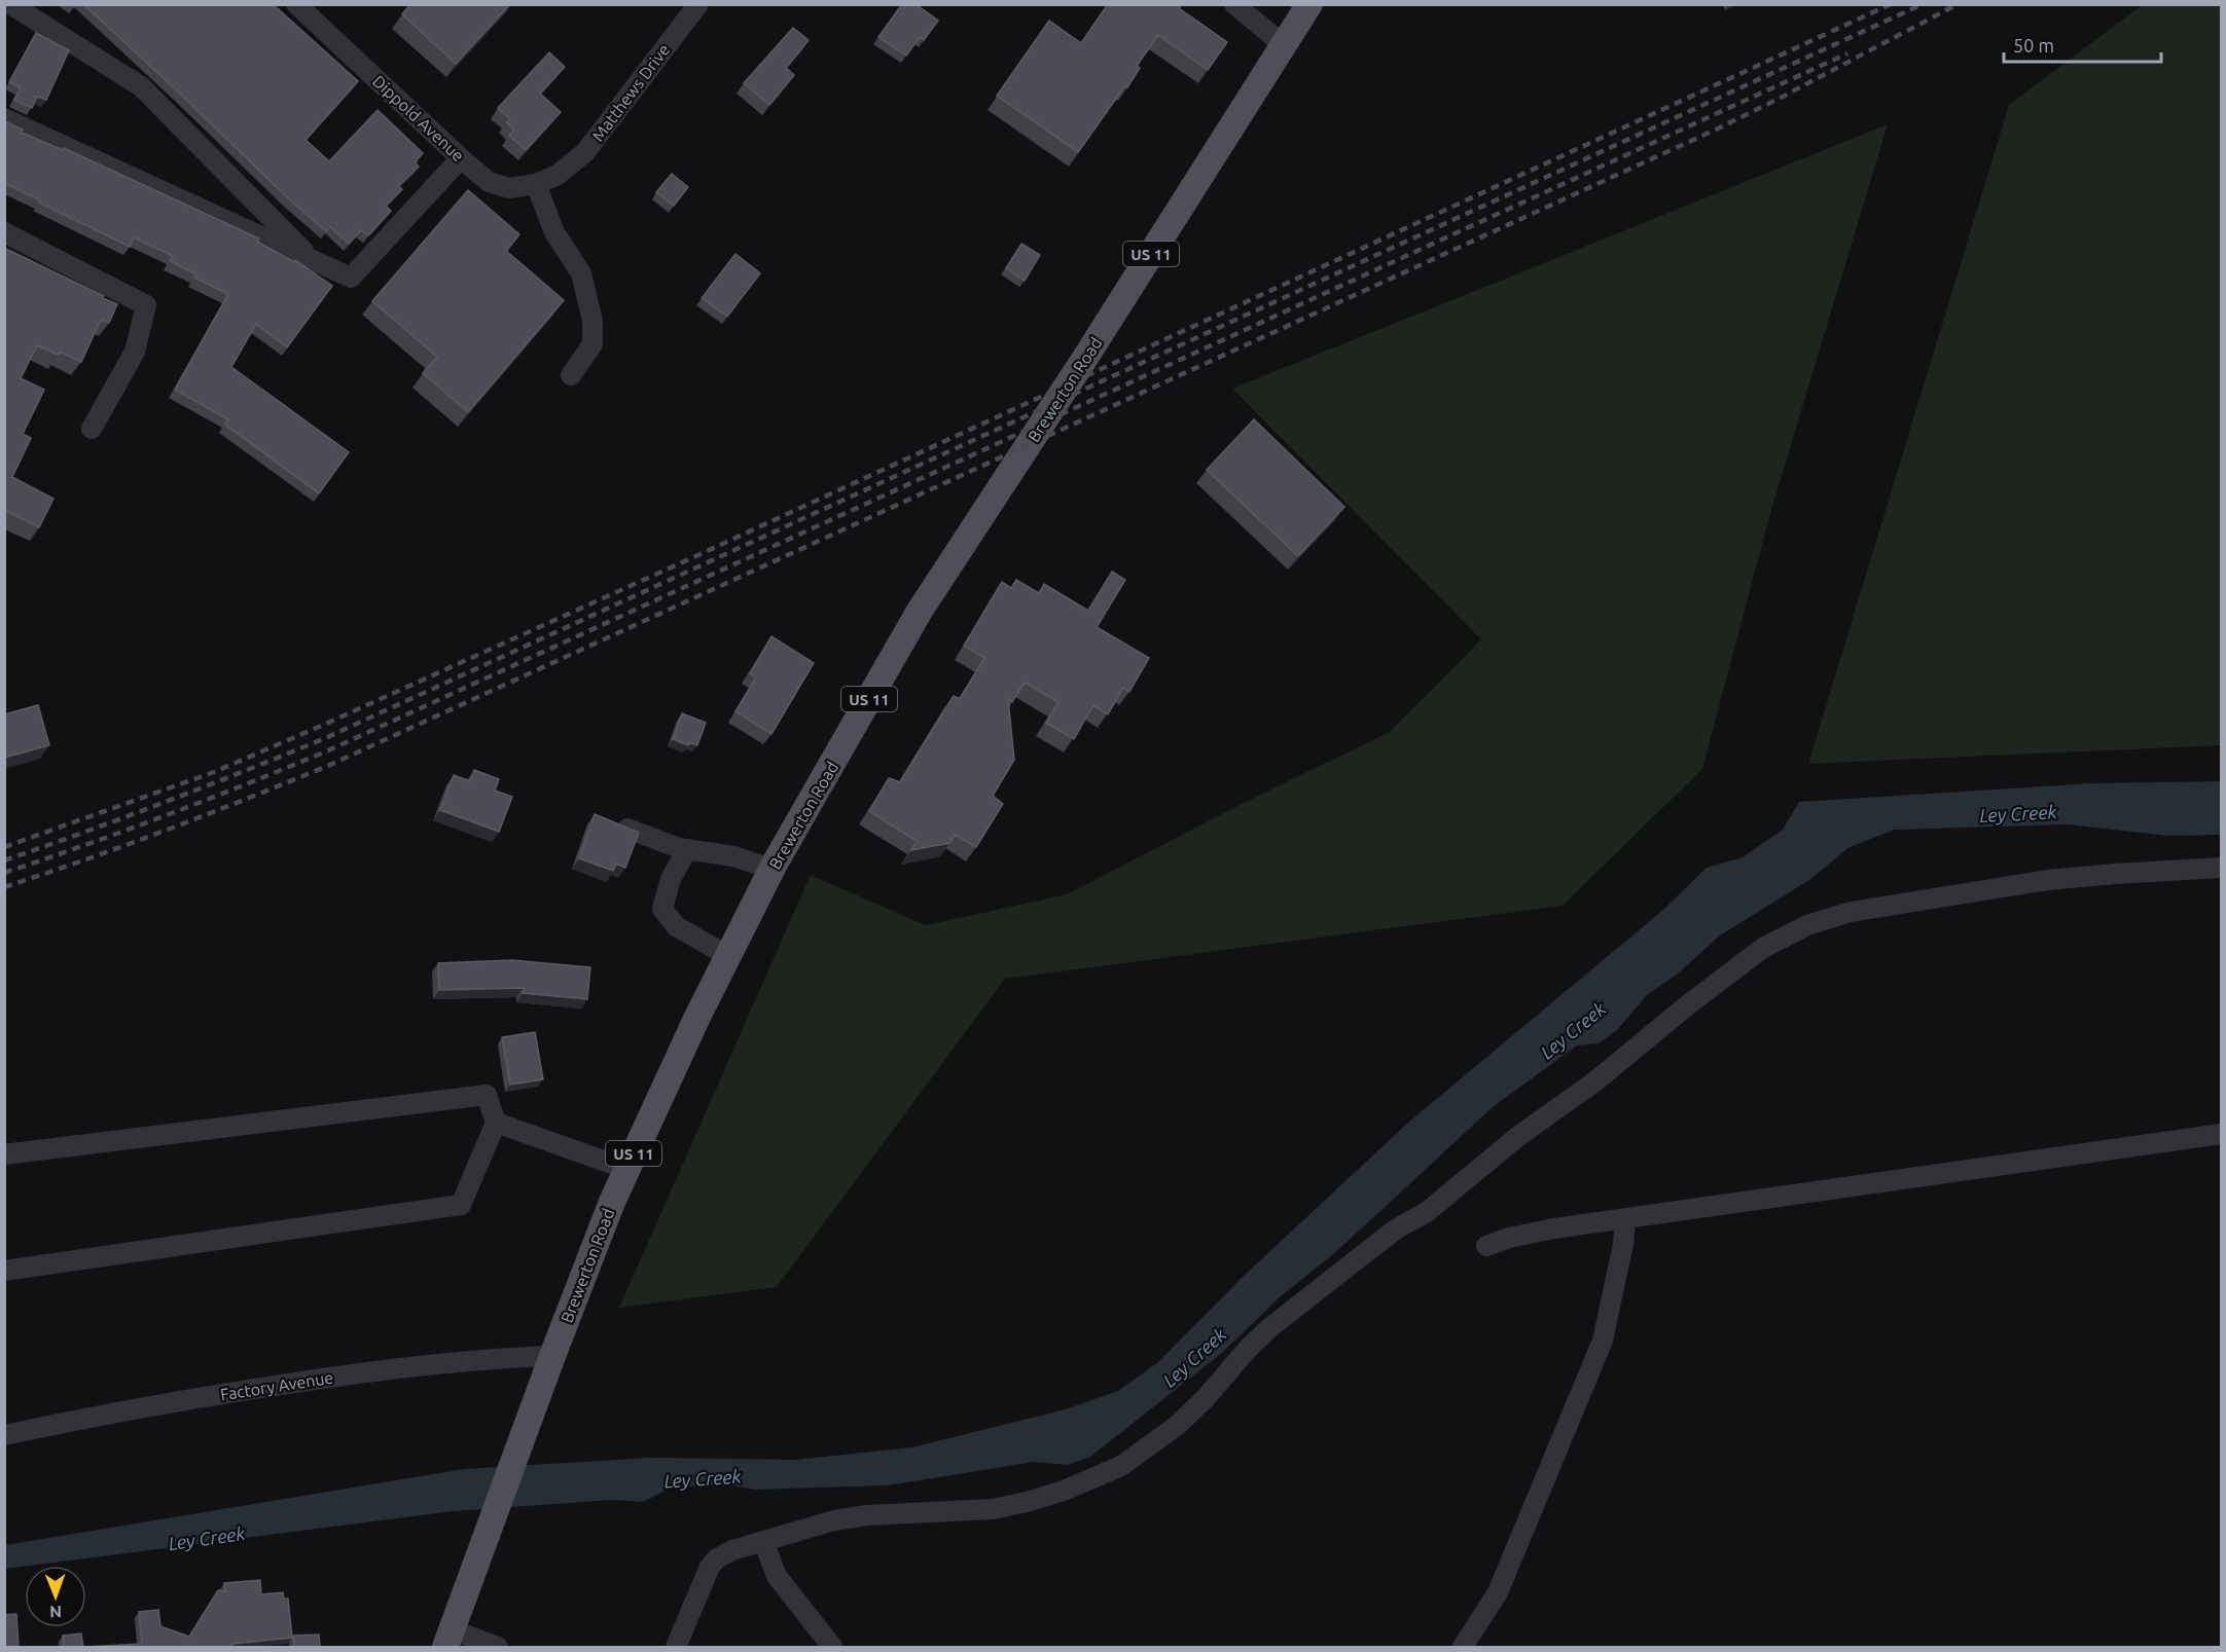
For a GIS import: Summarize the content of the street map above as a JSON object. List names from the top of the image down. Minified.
{"streets":{"main road":["US 11","Brewerton Road"],"street":["Matthews Drive","Dippold Avenue","Factory Avenue"]},"crossings":[["Matthews Drive","Dippold Avenue"],["US 11","Brewerton Road"],["Brewerton Road","Factory Avenue"]],"water":["Ley Creek"],"scale_bar":"50 m","north":"bottom"}
